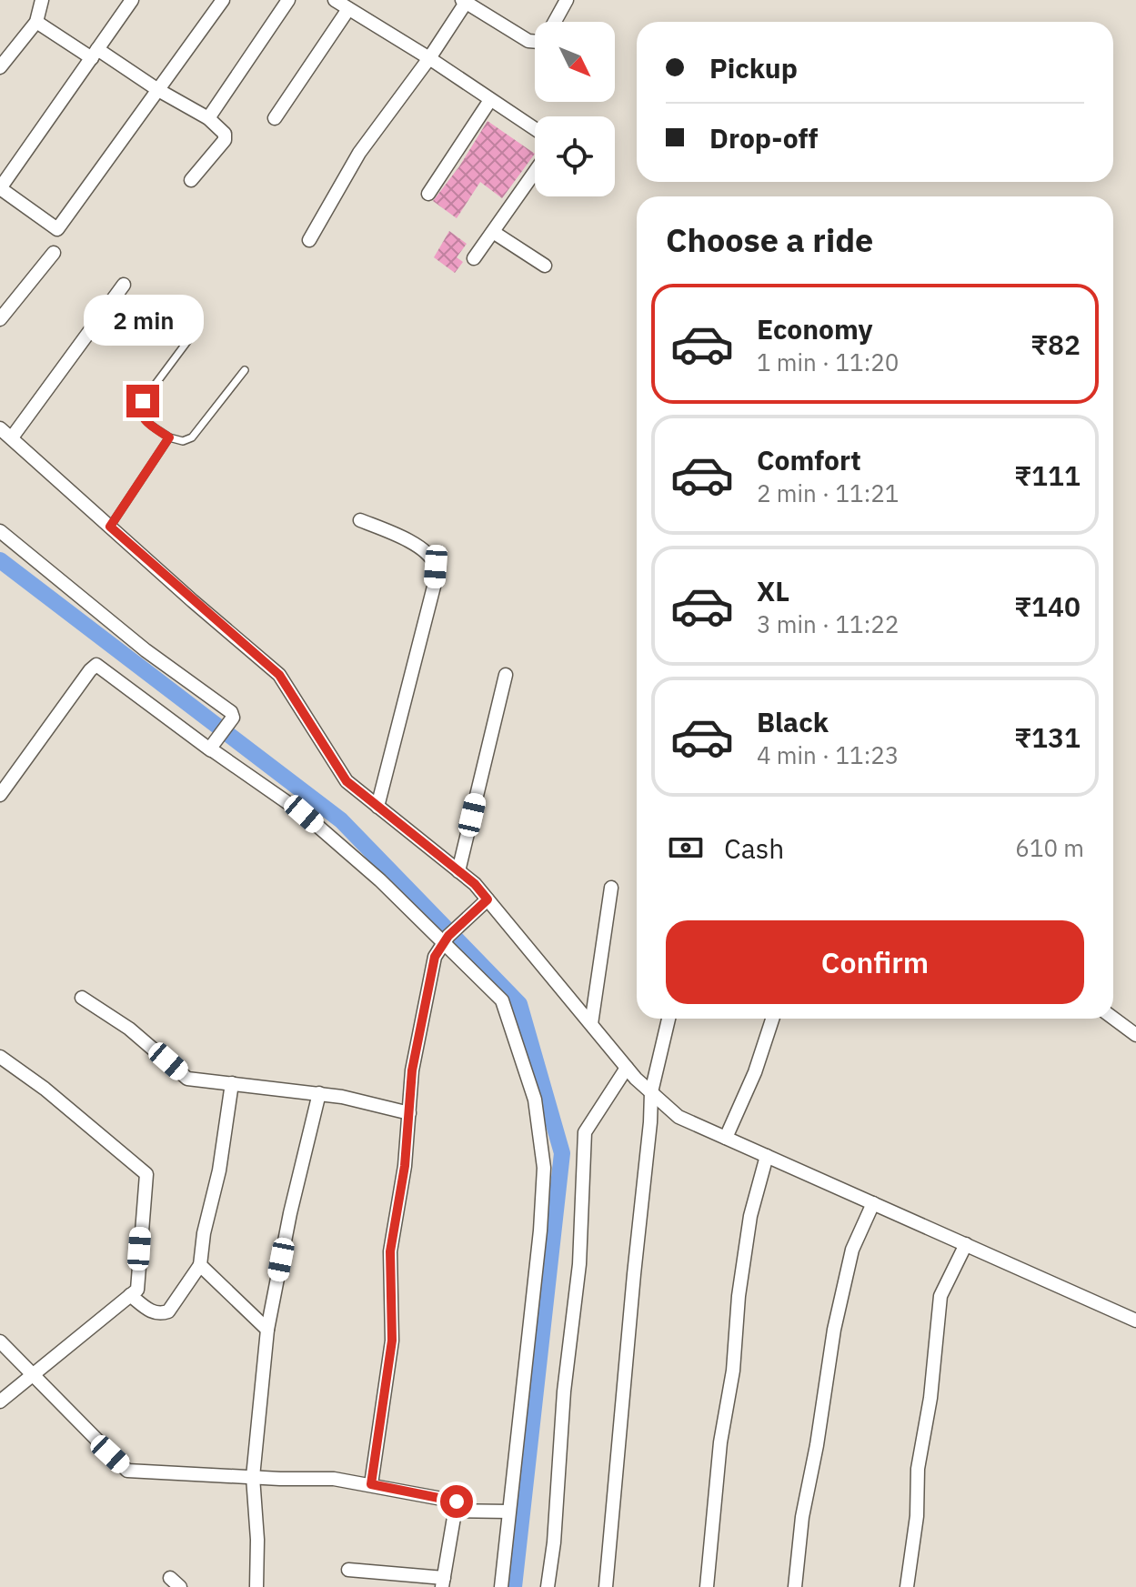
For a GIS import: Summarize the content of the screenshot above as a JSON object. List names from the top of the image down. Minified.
{"north":"bottom right","page":{"banner":["Pickup","Drop-off"],"heading":"Choose a ride","list":[{"name":"Economy","note":"1 min · 11:20","value":"₹82"},{"name":"Comfort","note":"2 min · 11:21","value":"₹111"},{"name":"XL","note":"3 min · 11:22","value":"₹140"},{"name":"Black","note":"4 min · 11:23","value":"₹131"}],"bubble":"2 min","pay":["Cash","610 m"],"buttons":"Confirm"}}
